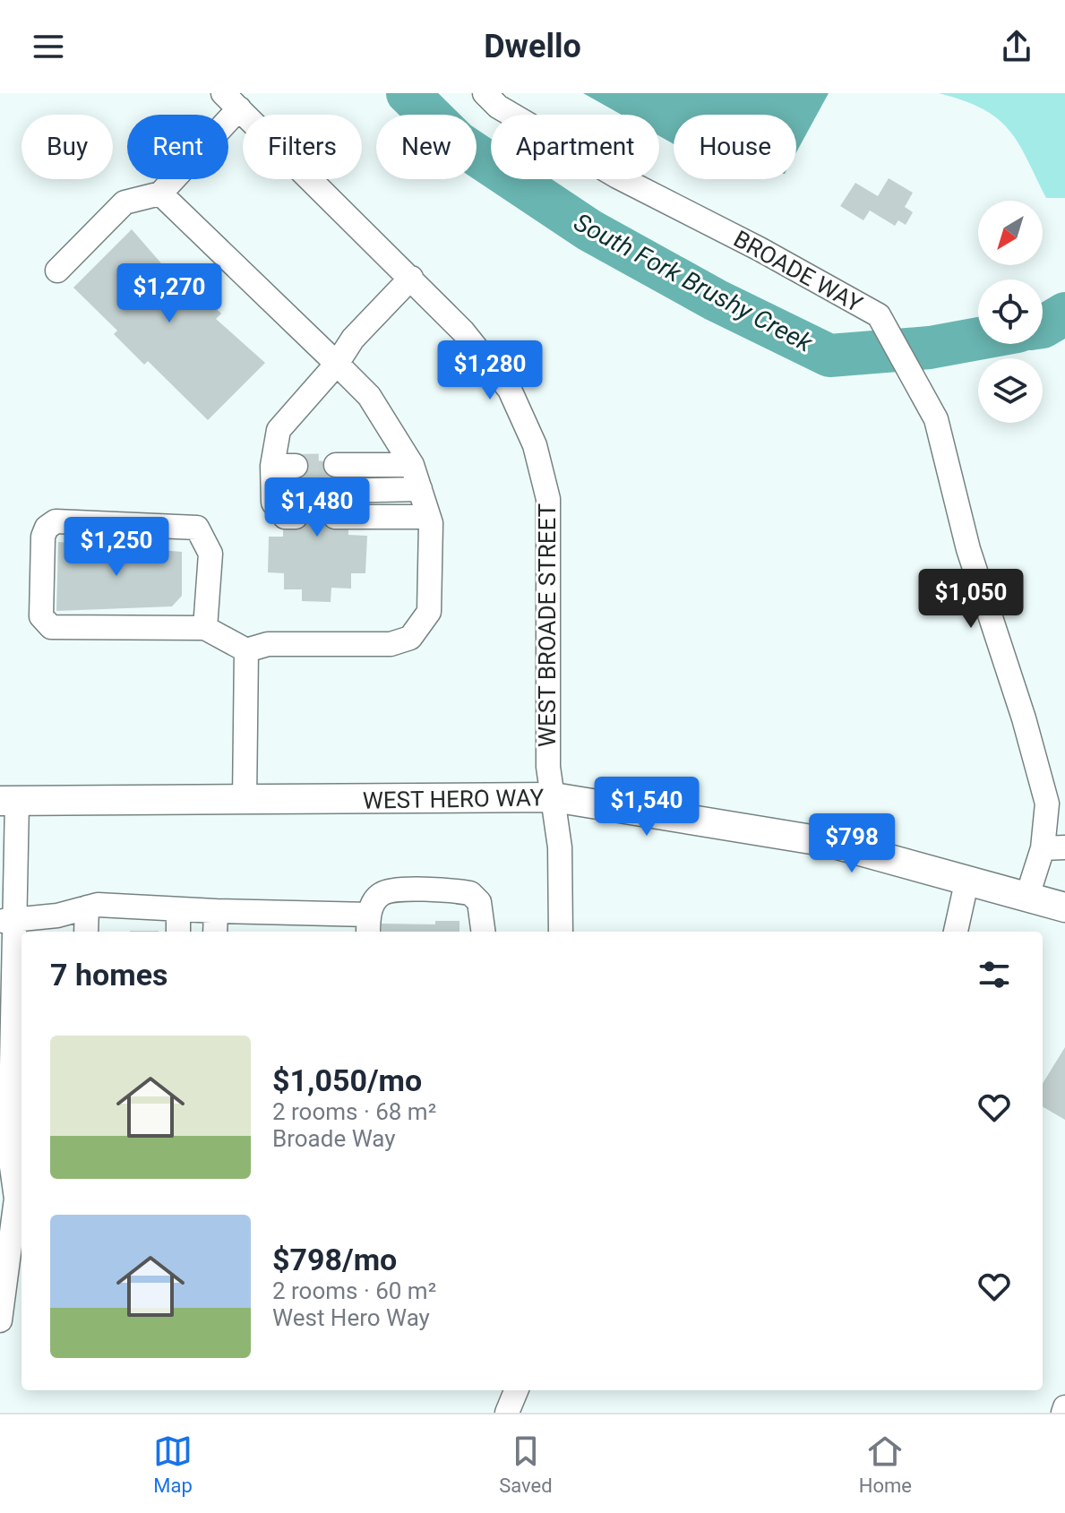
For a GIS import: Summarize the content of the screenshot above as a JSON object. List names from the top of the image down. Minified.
{"streets":{"main road":["WEST HERO WAY"],"street":["BROADE WAY","WEST BROADE STREET"]},"crossings":[["BROADE WAY","WEST HERO WAY"],["WEST BROADE STREET","WEST HERO WAY"]],"water":["South Fork Brushy Creek"],"north":"bottom left","page":{"header":"Dwello","chip":["Buy","Rent","Filters","New","Apartment","House"],"price":["$1,270","$1,280","$1,480","$1,250","$1,050","$1,540","$798"],"heading":"7 homes","list":[{"name":"$1,050/mo","note":"2 rooms · 68 m² · Broade Way"},{"name":"$798/mo","note":"2 rooms · 60 m² · West Hero Way"}],"tabs":["Map","Saved","Home"]}}
